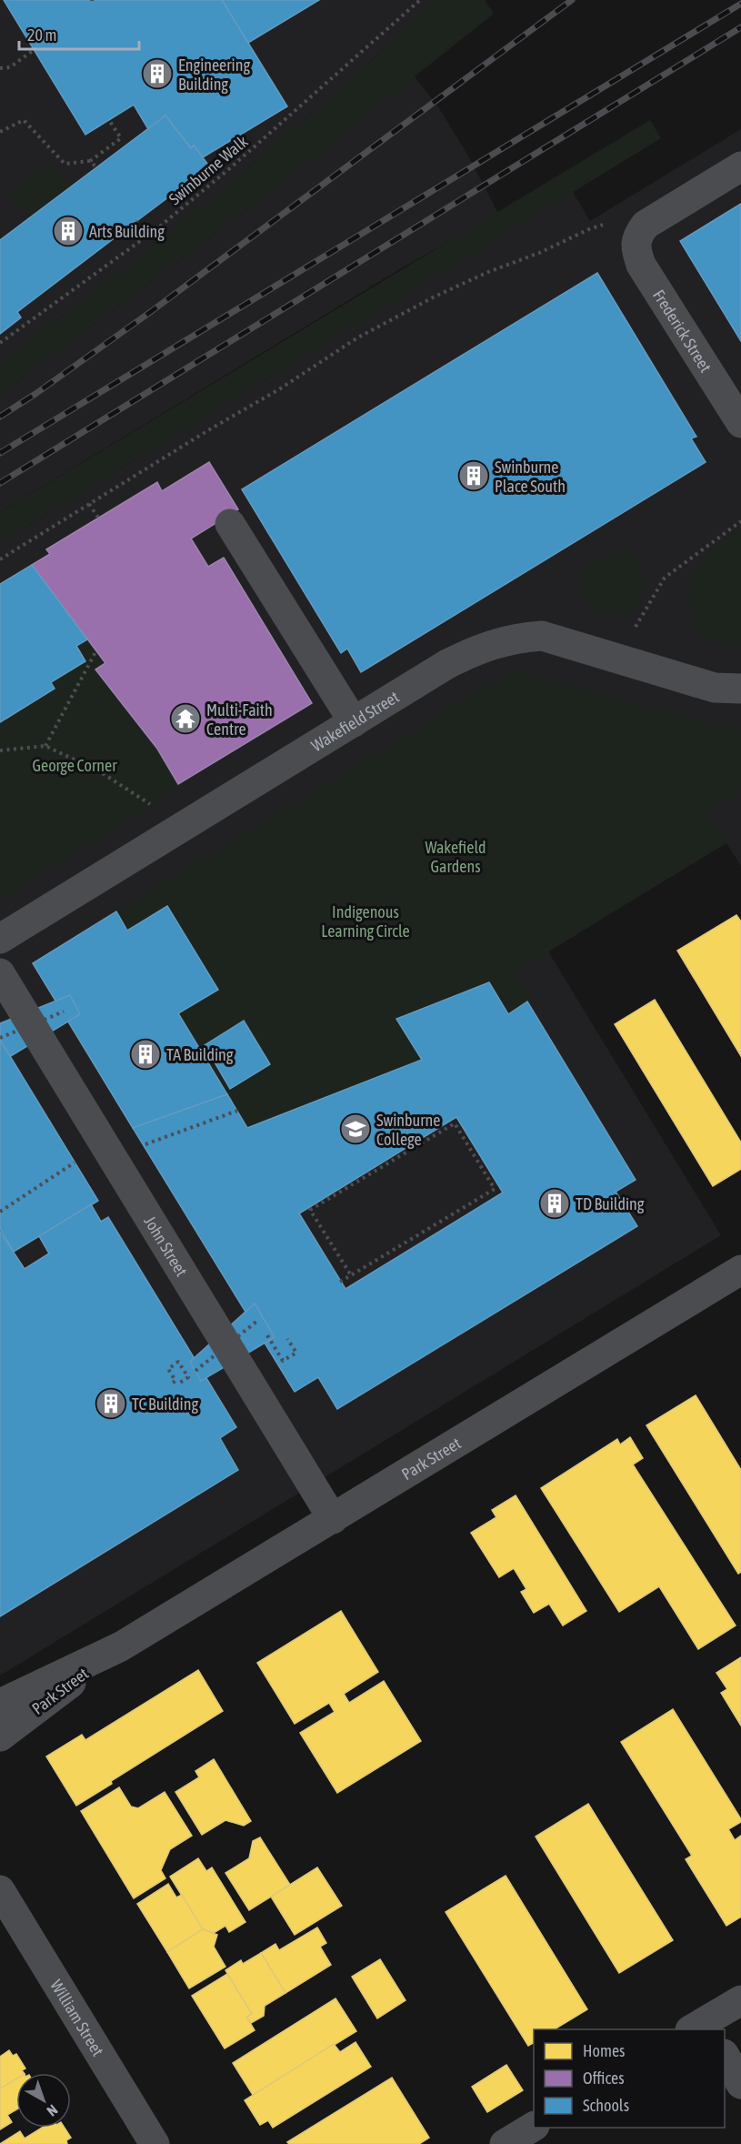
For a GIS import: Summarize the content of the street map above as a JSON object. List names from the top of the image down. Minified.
{"streets":{"street":["Frederick Street","Wakefield Street","John Street","Park Street","William Street"],"path":["Swinburne Walk"]},"crossings":[["John Street","Park Street"]],"parks":["George Corner","Wakefield Gardens","Indigenous Learning Circle"],"places":{"building":["Engineering Building","Arts Building","Swinburne Place South","TA Building","TD Building","TC Building"],"temple":["Multi-Faith Centre"],"school or university":["Swinburne College"]},"legend":["Homes","Offices","Schools"],"scale_bar":"20 m","north":"bottom right"}
